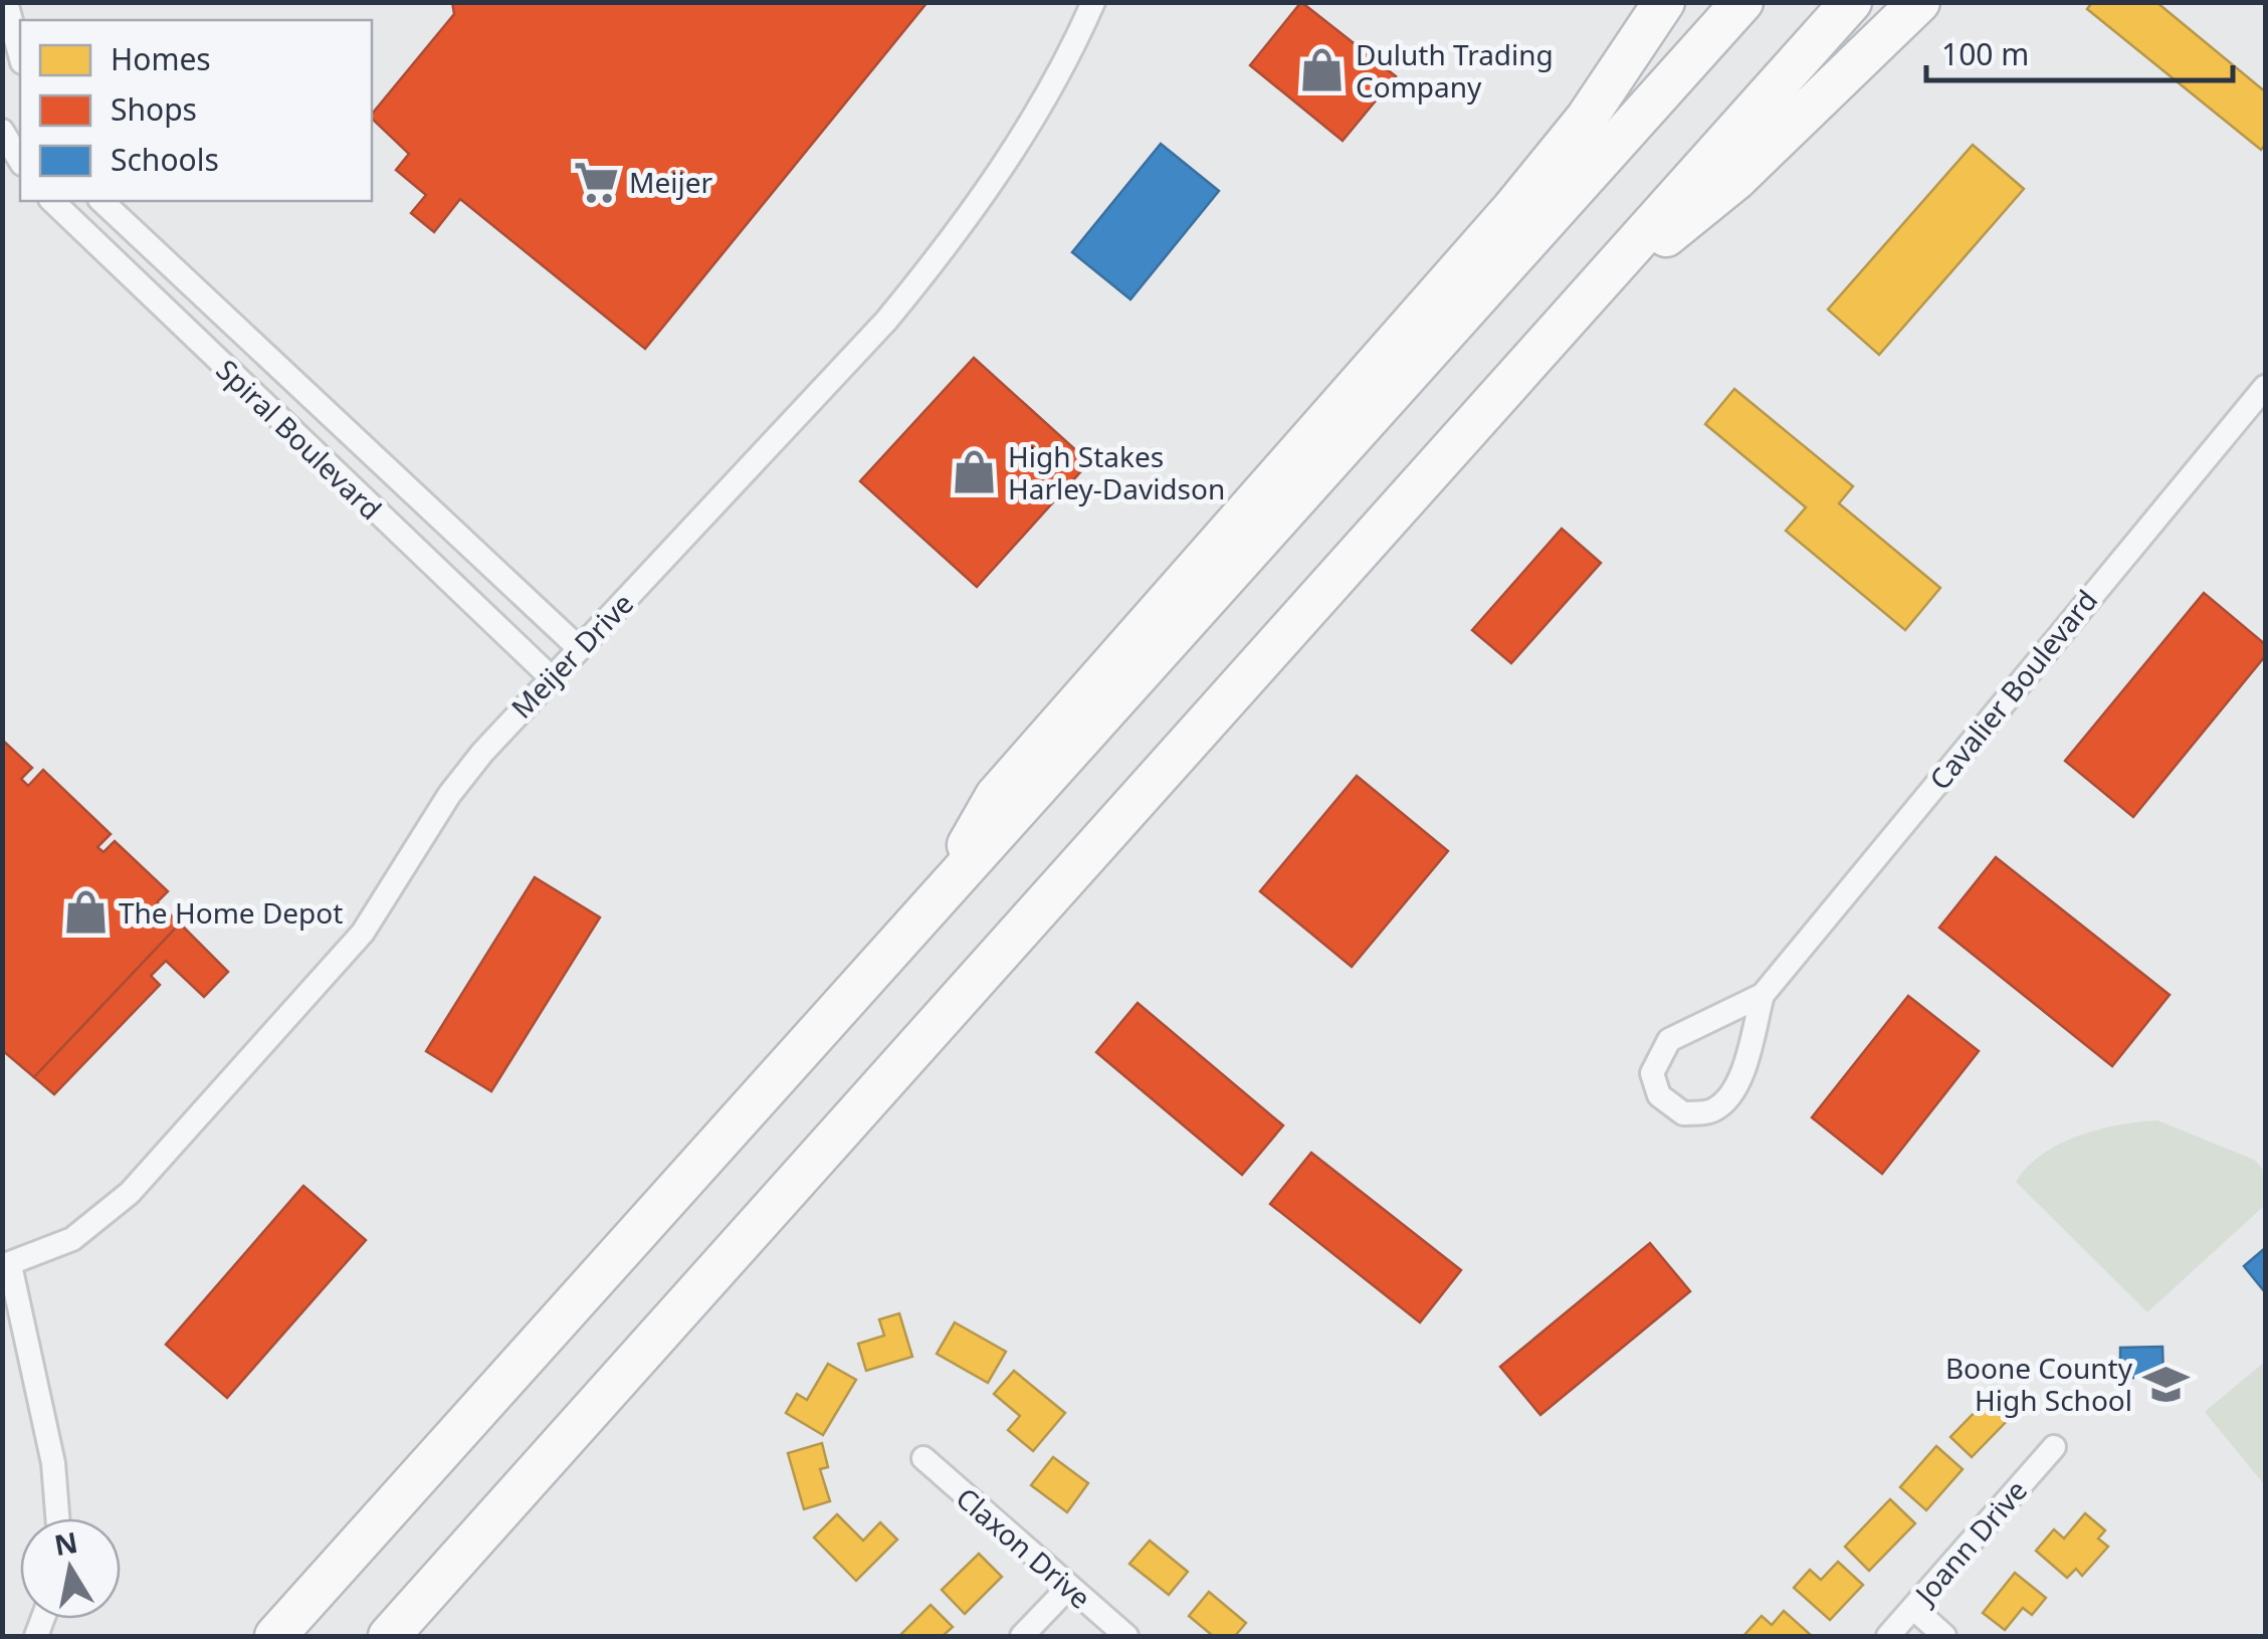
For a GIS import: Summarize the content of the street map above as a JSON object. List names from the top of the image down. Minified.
{"streets":{"street":["Spiral Boulevard","Meijer Drive","Cavalier Boulevard","Joann Drive","Claxon Drive"]},"crossings":[["Spiral Boulevard","Meijer Drive"]],"places":{"shop":["Duluth Trading Company","High Stakes Harley-Davidson","The Home Depot"],"supermarket":["Meijer"],"school or university":["Boone County High School"]},"legend":["Homes","Shops","Schools"],"scale_bar":"100 m","north":"top"}
